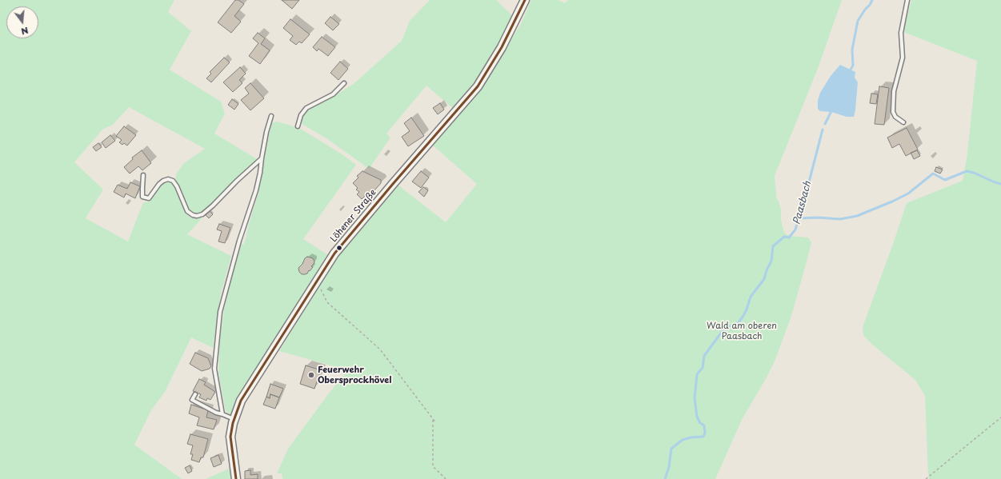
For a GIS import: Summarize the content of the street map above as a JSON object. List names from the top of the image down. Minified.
{"streets":{"street":["Löhener Straße"]},"water":["Paasbach"],"parks":["Wald am oberen Paasbach"],"places":["Feuerwehr Obersprockhövel"],"north":"bottom"}
